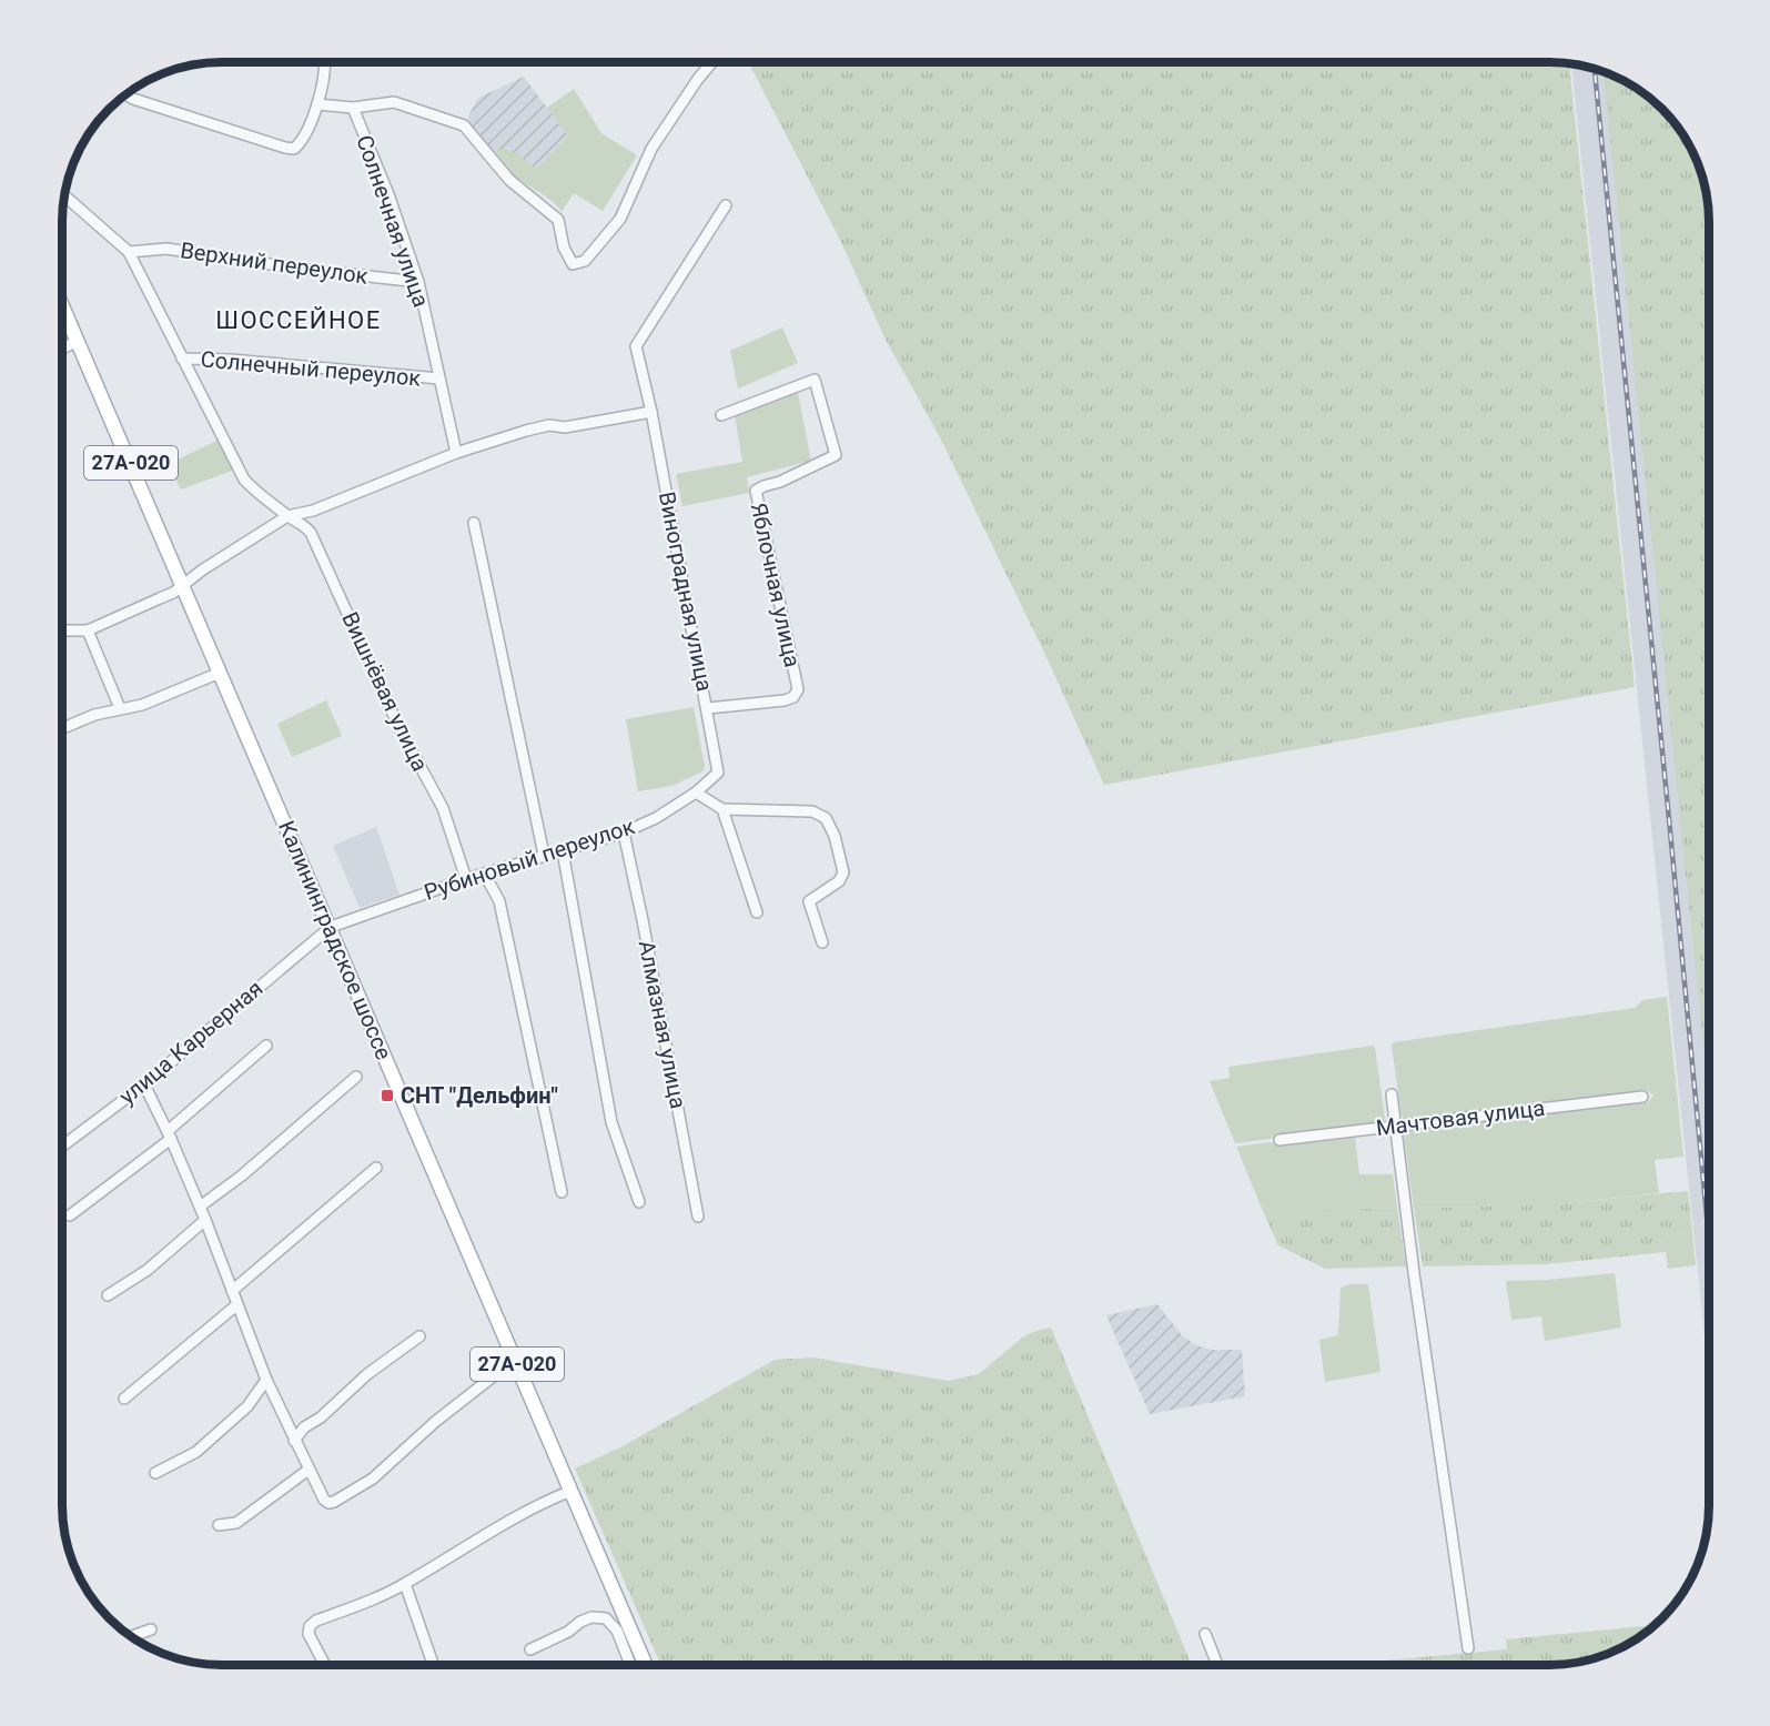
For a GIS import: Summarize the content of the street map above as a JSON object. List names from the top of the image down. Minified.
{"streets":{"main road":["27А-020","Калининградское шоссе"],"street":["Солнечная улица","Верхний переулок","Солнечный переулок","Яблочная улица","Виноградная улица","Вишнёвая улица","Рубиновый переулок","Алмазная улица","улица Карьерная","Мачтовая улица"]},"crossings":[["Солнечная улица","Верхний переулок"],["Солнечная улица","Солнечный переулок"],["Верхний переулок","Вишнёвая улица"],["Солнечный переулок","Вишнёвая улица"],["Яблочная улица","Виноградная улица"],["Виноградная улица","Рубиновый переулок"],["Вишнёвая улица","Рубиновый переулок"],["Рубиновый переулок","Калининградское шоссе"],["Рубиновый переулок","Алмазная улица"],["Рубиновый переулок","улица Карьерная"],["Калининградское шоссе","улица Карьерная"]],"districts":["ШОССЕЙНОЕ"],"places":{"transit":["СНТ \"Дельфин\""]}}
